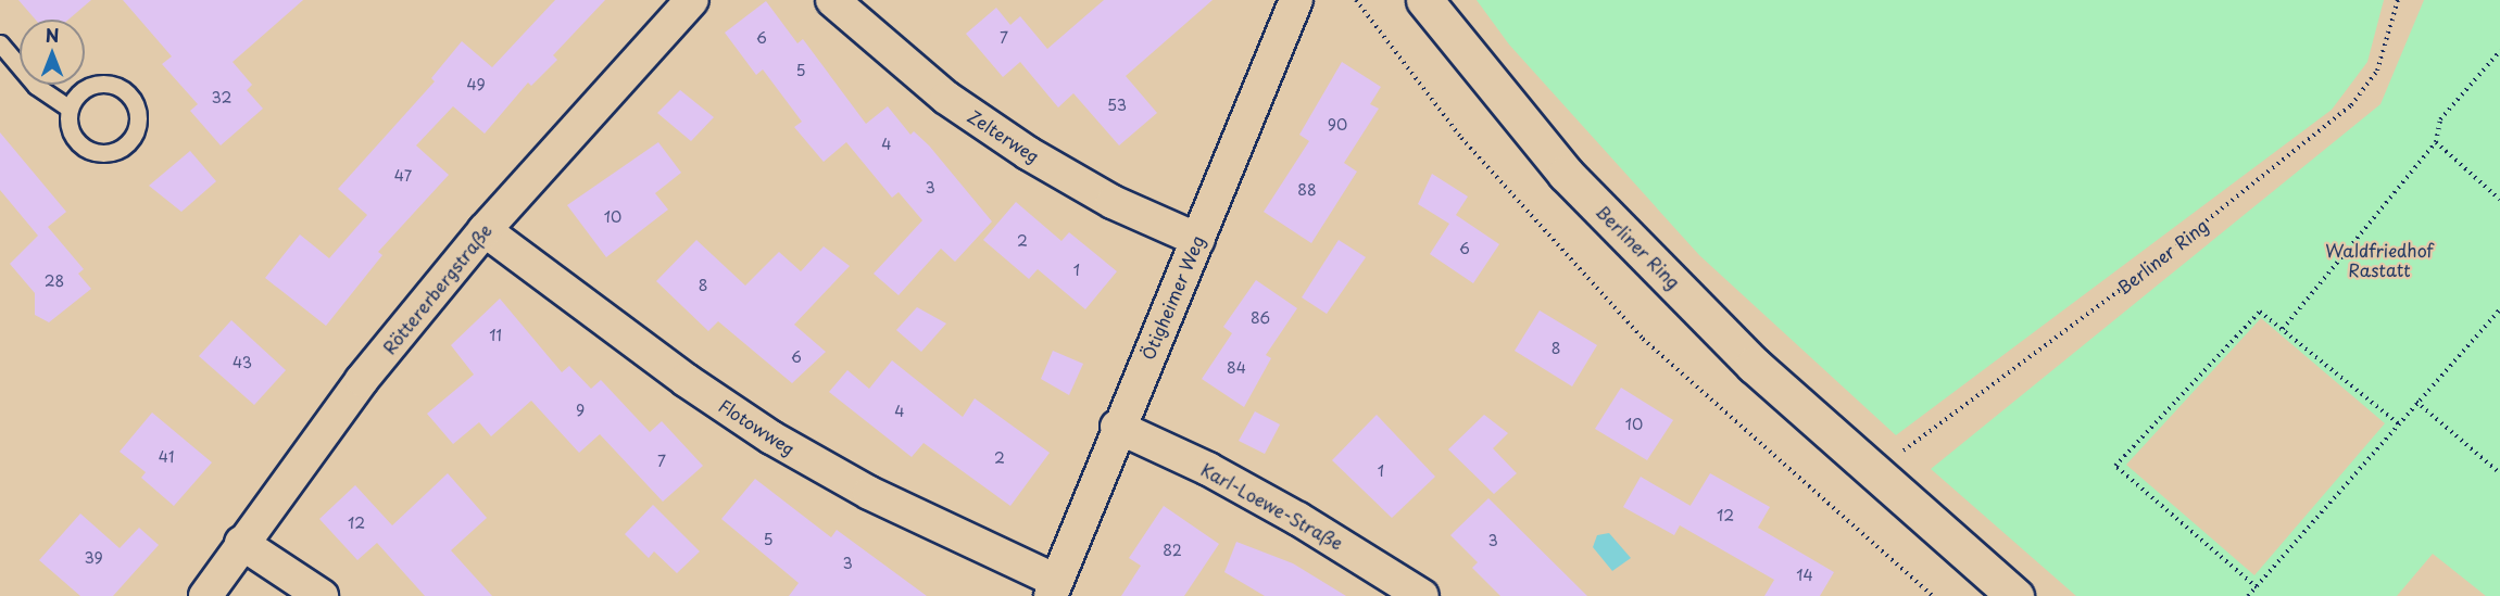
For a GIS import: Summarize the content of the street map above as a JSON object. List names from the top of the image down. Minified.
{"streets":{"street":["Zelterweg","Berliner Ring","Röttererbergstraße","Ötigheimer Weg","Flotowweg","Karl-Loewe-Straße"]},"crossings":[["Zelterweg","Ötigheimer Weg"],["Röttererbergstraße","Flotowweg"],["Ötigheimer Weg","Flotowweg"],["Ötigheimer Weg","Karl-Loewe-Straße"]],"parks":["Waldfriedhof Rastatt"],"house_numbers":["6","7","5","49","32","53","90","4","47","3","88","10","2","6","1","28","8","86","11","8","6","43","84","9","4","10","41","2","7","1","12","12","5","3","82","39","3","14"],"north":"top"}
